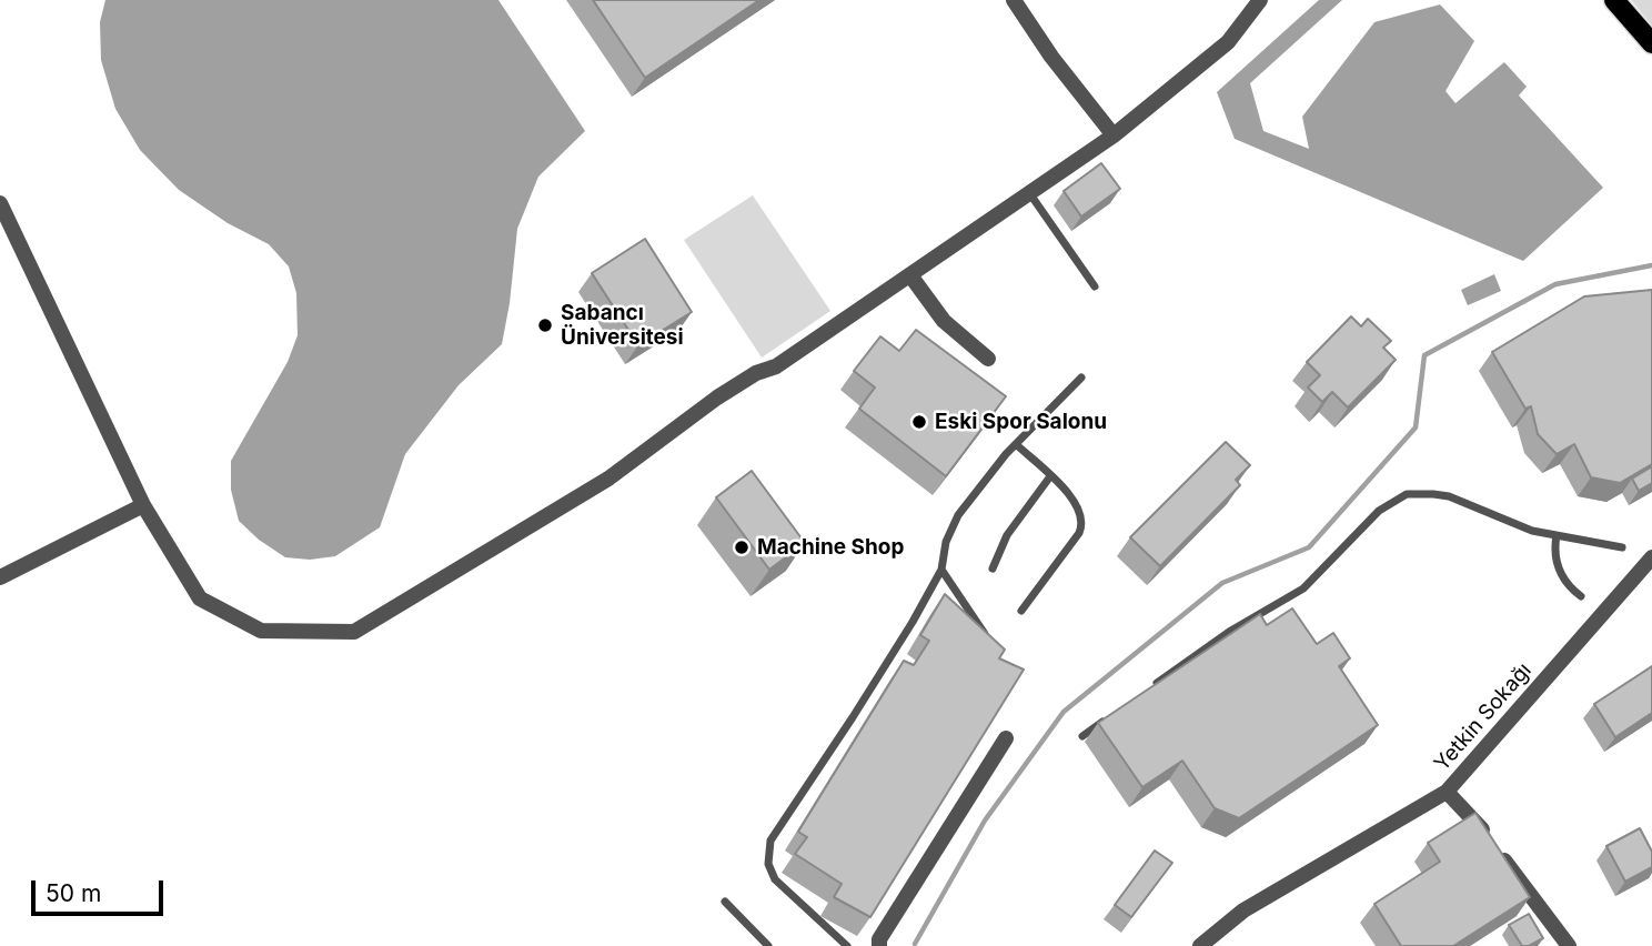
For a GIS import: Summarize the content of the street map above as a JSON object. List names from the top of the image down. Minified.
{"streets":{"street":["Yetkin Sokağı"]},"places":["Sabancı Üniversitesi","Eski Spor Salonu","Machine Shop"],"scale_bar":"50 m"}
